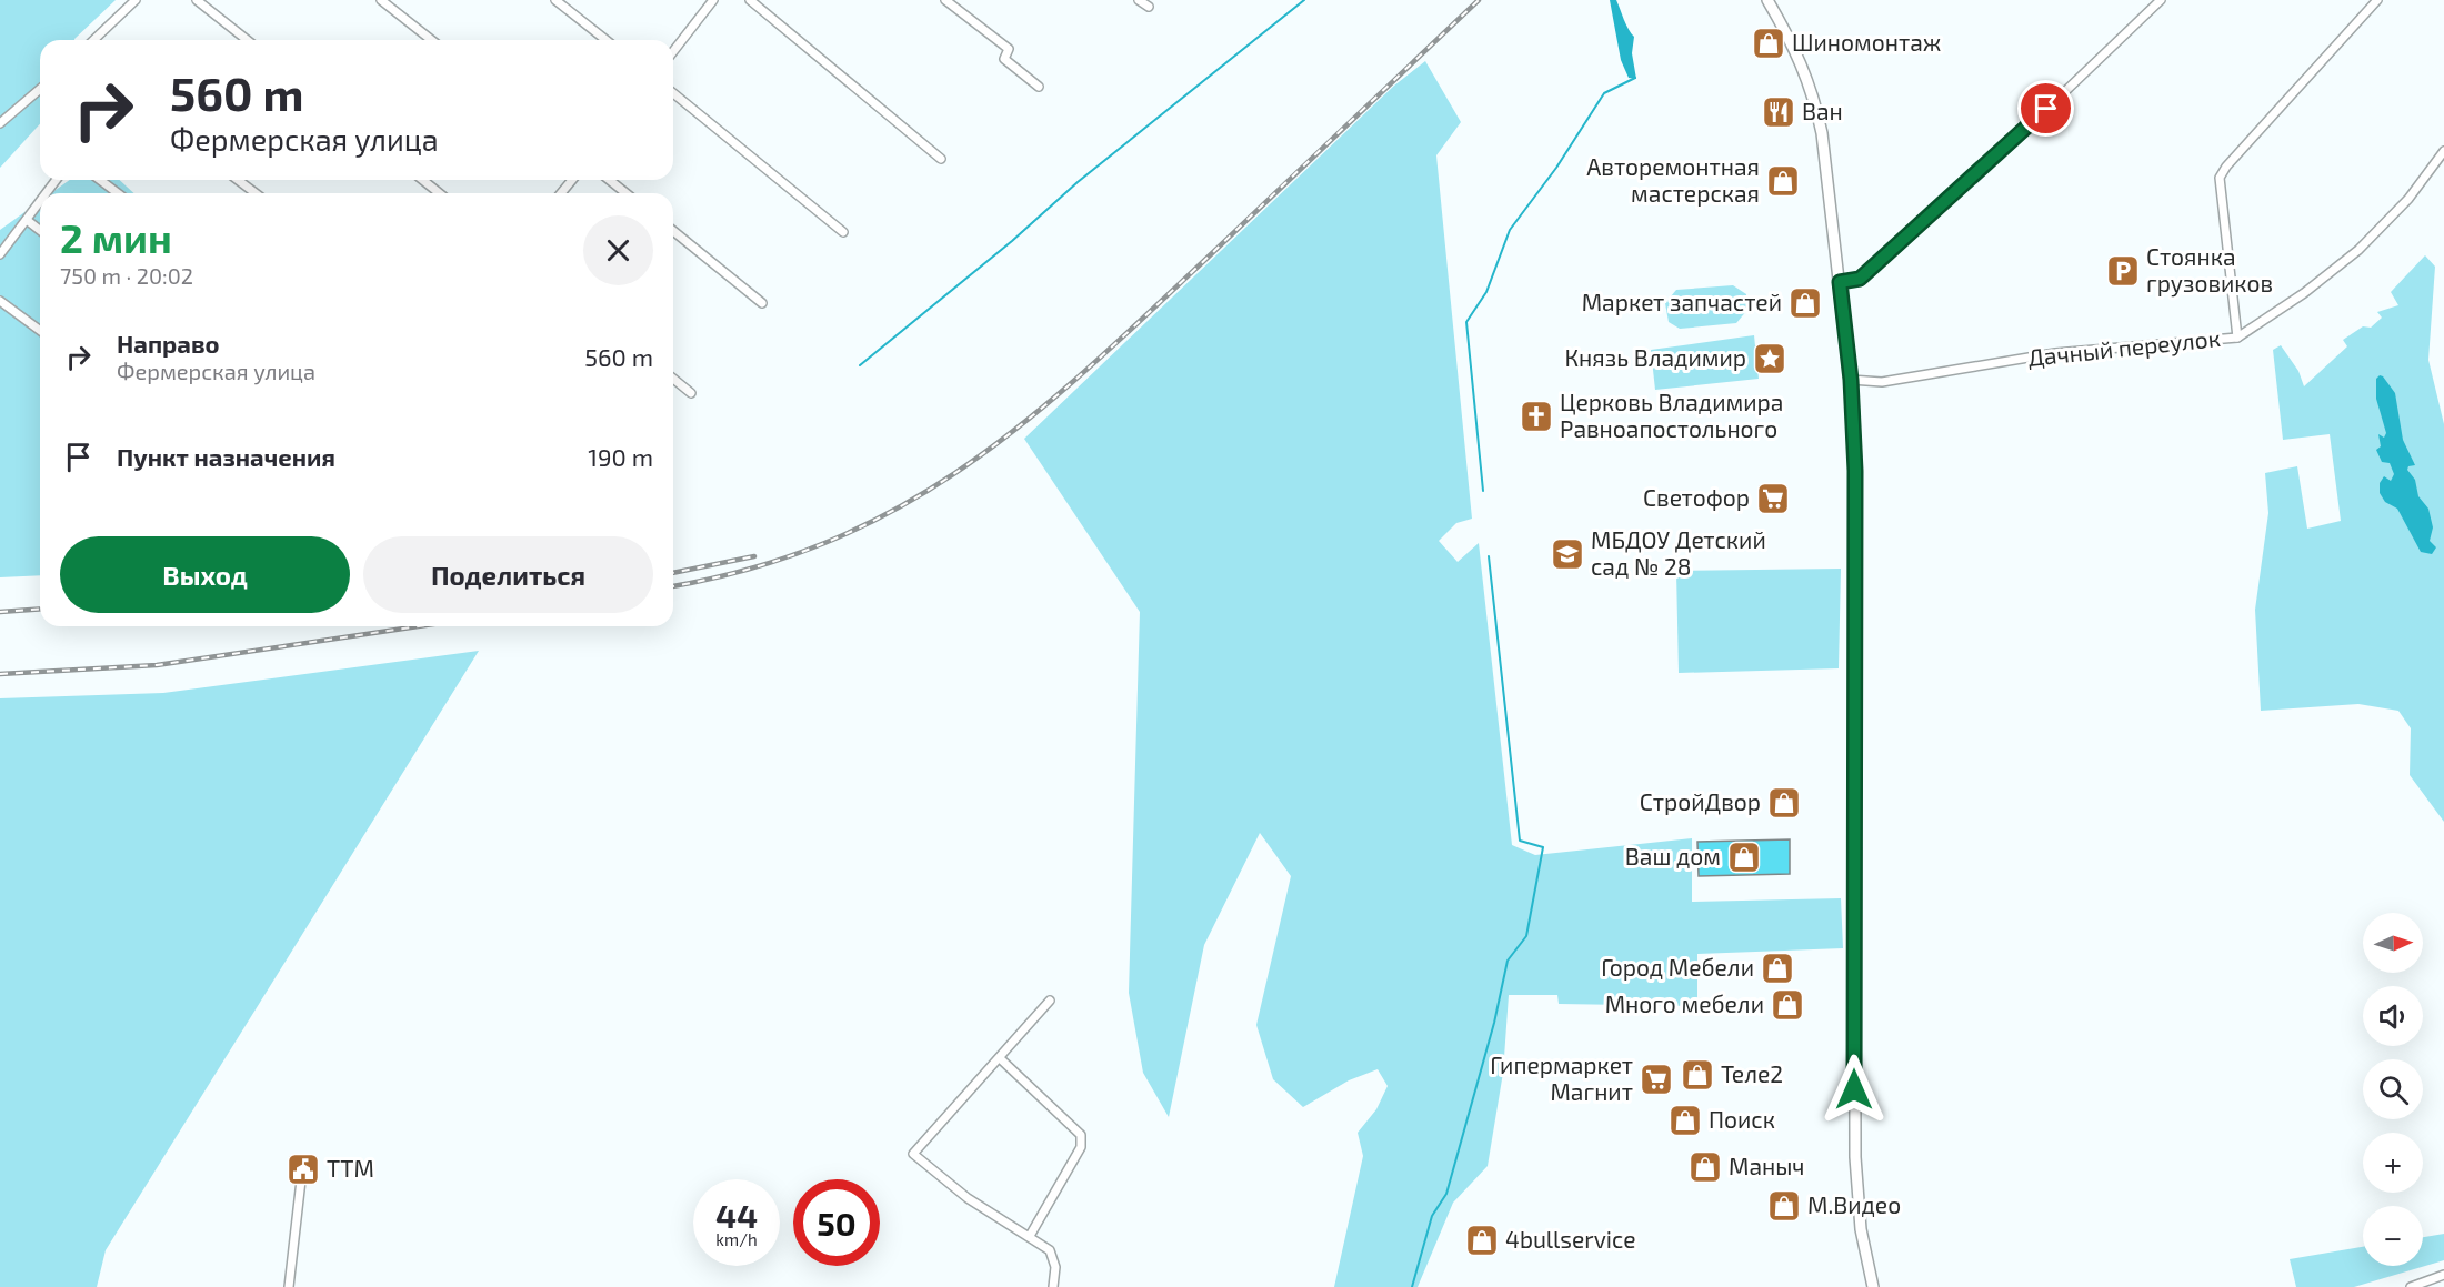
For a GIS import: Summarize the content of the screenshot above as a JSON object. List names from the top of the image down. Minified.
{"streets":{"street":["Дачный переулок"]},"places":{"shop":["Шиномонтаж","Авторемонтная мастерская","Маркет запчастей","СтройДвор","Ваш дом","Город Мебели","Много мебели","Теле2","Поиск","Маныч","М.Видео","4bullservice"],"restaurant":["Ван"],"parking":["Стоянка грузовиков"],"place":["Князь Владимир"],"church":["Церковь Владимира Равноапостольного"],"supermarket":["Светофор","Гипермаркет Магнит"],"school or university":["МБДОУ Детский сад № 28"],"public building":["ТТМ"]},"north":"right","page":{"turn":["560 m","Фермерская улица"],"heading":["2 мин","750 m · 20:02"],"list":[{"name":"Направо","note":"Фермерская улица","value":"560 m"},{"name":"Пункт назначения","value":"190 m"}],"buttons":["Выход","Поделиться"],"map_buttons":["+","−"],"speed":"44 km/h","limit":"50"}}
